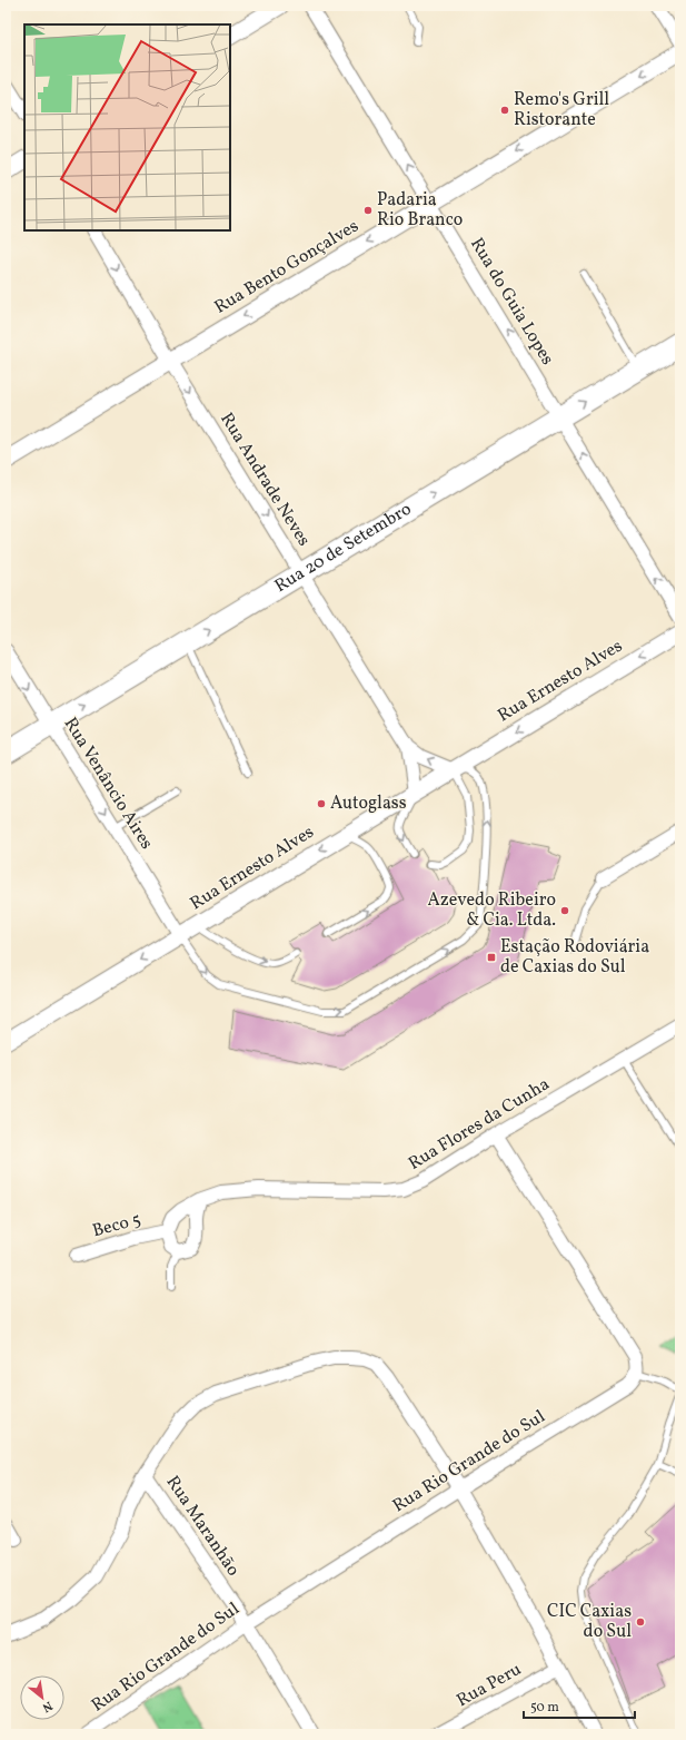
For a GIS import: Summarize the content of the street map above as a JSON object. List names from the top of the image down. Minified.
{"streets":{"main road":["Rua 20 de Setembro"],"street":["Rua Bento Gonçalves","Rua do Guia Lopes","Rua Andrade Neves","Rua Ernesto Alves","Rua Venâncio Aires","Rua Flores da Cunha","Beco 5","Rua Rio Grande do Sul","Rua Maranhão","Rua Peru"]},"crossings":[["Rua Bento Gonçalves","Rua do Guia Lopes"],["Rua Bento Gonçalves","Rua Andrade Neves"],["Rua do Guia Lopes","Rua 20 de Setembro"],["Rua Andrade Neves","Rua 20 de Setembro"],["Rua Andrade Neves","Rua Ernesto Alves"],["Rua 20 de Setembro","Rua Venâncio Aires"],["Rua Ernesto Alves","Rua Venâncio Aires"],["Rua Flores da Cunha","Beco 5"],["Rua Rio Grande do Sul","Rua Maranhão"]],"one_way":["Rua Bento Gonçalves","Rua do Guia Lopes","Rua 20 de Setembro","Rua Ernesto Alves","Rua Venâncio Aires"],"places":{"other":["Remo's Grill Ristorante","Padaria Rio Branco","Autoglass","Azevedo Ribeiro & Cia. Ltda.","CIC Caxias do Sul"],"transit":["Estação Rodoviária de Caxias do Sul"]},"scale_bar":"50 m","north":"bottom right"}
